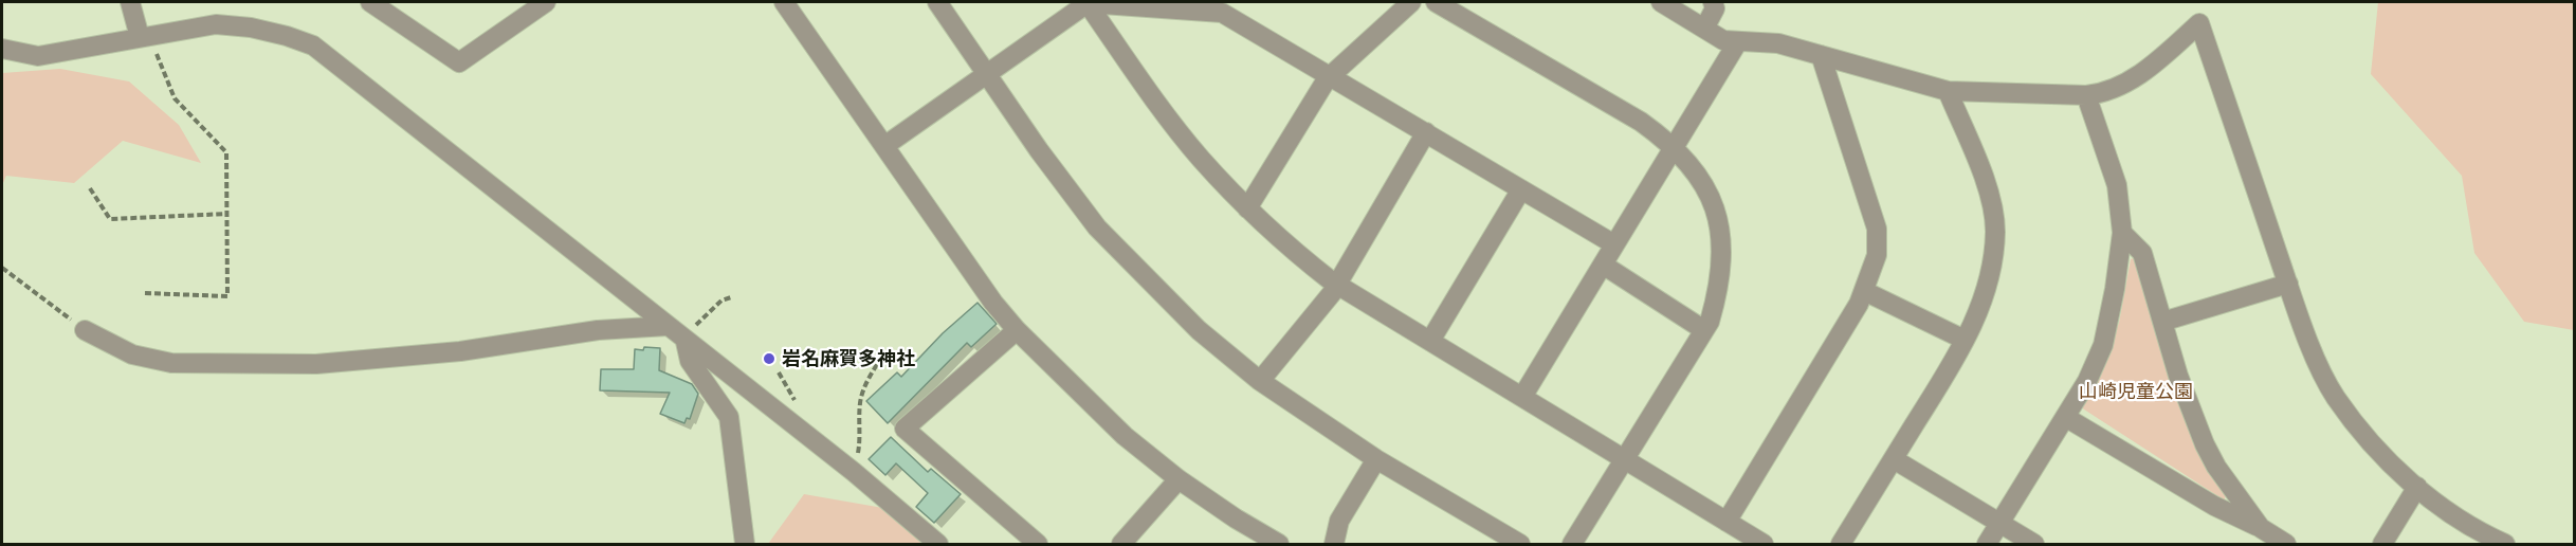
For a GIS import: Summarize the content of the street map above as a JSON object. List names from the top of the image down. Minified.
{"parks":["山崎児童公園"],"places":["岩名麻賀多神社"]}
